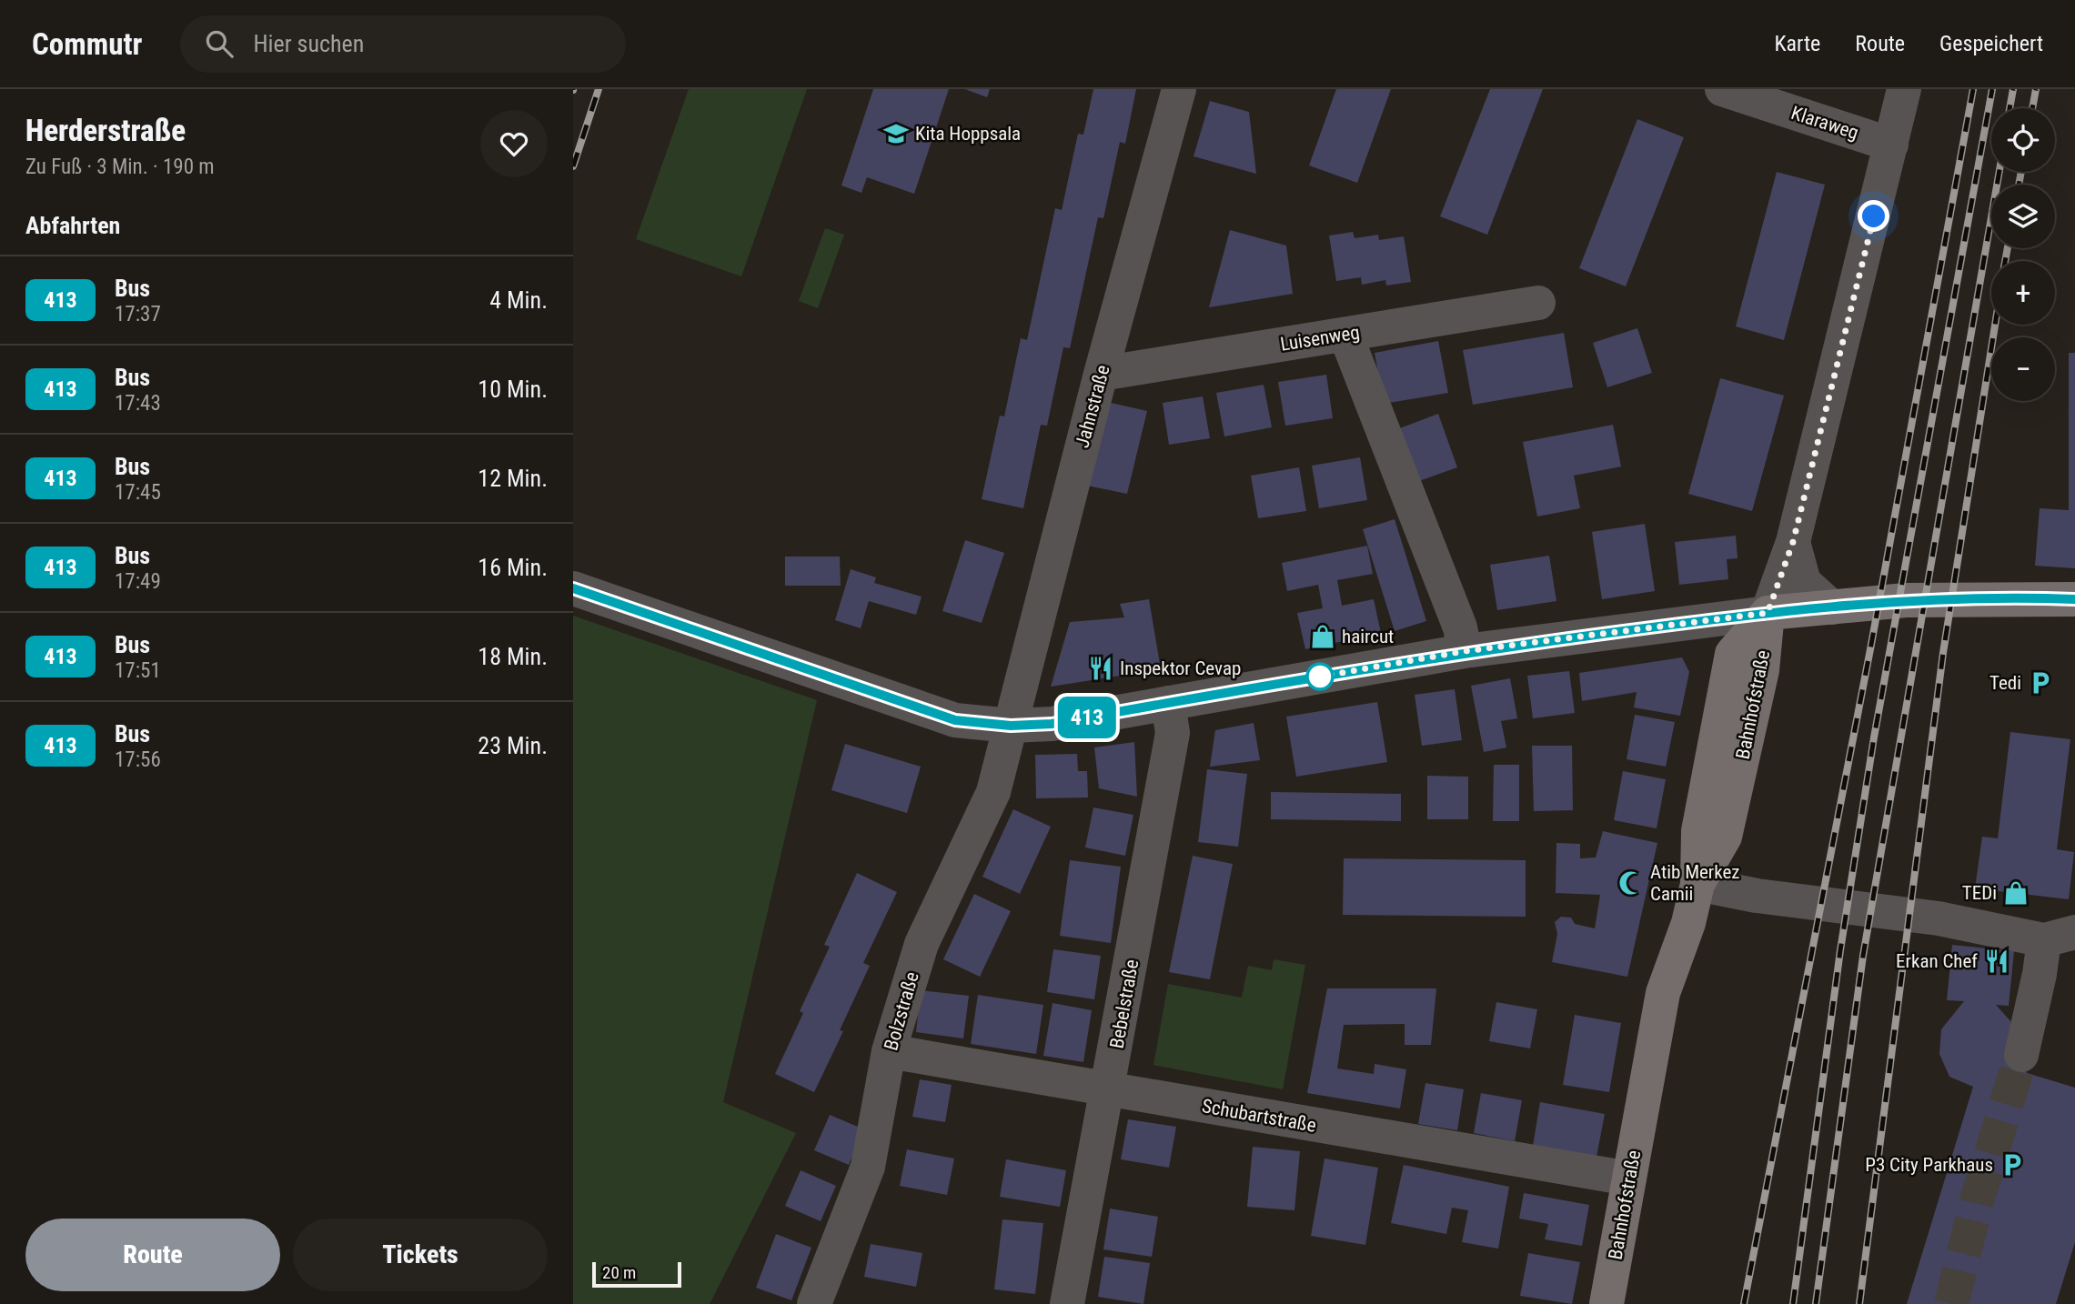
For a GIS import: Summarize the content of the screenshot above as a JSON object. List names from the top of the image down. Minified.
{"streets":{"main road":["Bahnhofstraße"],"street":["Klaraweg","Luisenweg","Jahnstraße","Bebelstraße","Bolzstraße","Schubartstraße"]},"crossings":[["Luisenweg","Jahnstraße"],["Jahnstraße","Bolzstraße"],["Bahnhofstraße","Schubartstraße"],["Bebelstraße","Schubartstraße"],["Bolzstraße","Schubartstraße"]],"places":{"school or university":["Kita Hoppsala"],"shop":["haircut","TEDi"],"restaurant":["Inspektor Cevap","Erkan Chef"],"parking":["Tedi","P3 City Parkhaus"],"mosque":["Atib Merkez Camii"]},"lines":["bus line 413"],"scale_bar":"20 m","page":{"header":"Commutr","search":"Hier suchen","nav":["Karte","Route","Gespeichert"],"heading":[["Herderstraße","Zu Fuß · 3 Min. · 190 m"],"Abfahrten"],"on_map":"413","map_buttons":["+","−"],"list":[{"mark":"413","name":"Bus","note":"17:37","value":"4 Min."},{"mark":"413","name":"Bus","note":"17:43","value":"10 Min."},{"mark":"413","name":"Bus","note":"17:45","value":"12 Min."},{"mark":"413","name":"Bus","note":"17:49","value":"16 Min."},{"mark":"413","name":"Bus","note":"17:51","value":"18 Min."},{"mark":"413","name":"Bus","note":"17:56","value":"23 Min."}],"buttons":["Route","Tickets"],"scale":"20 m"}}
